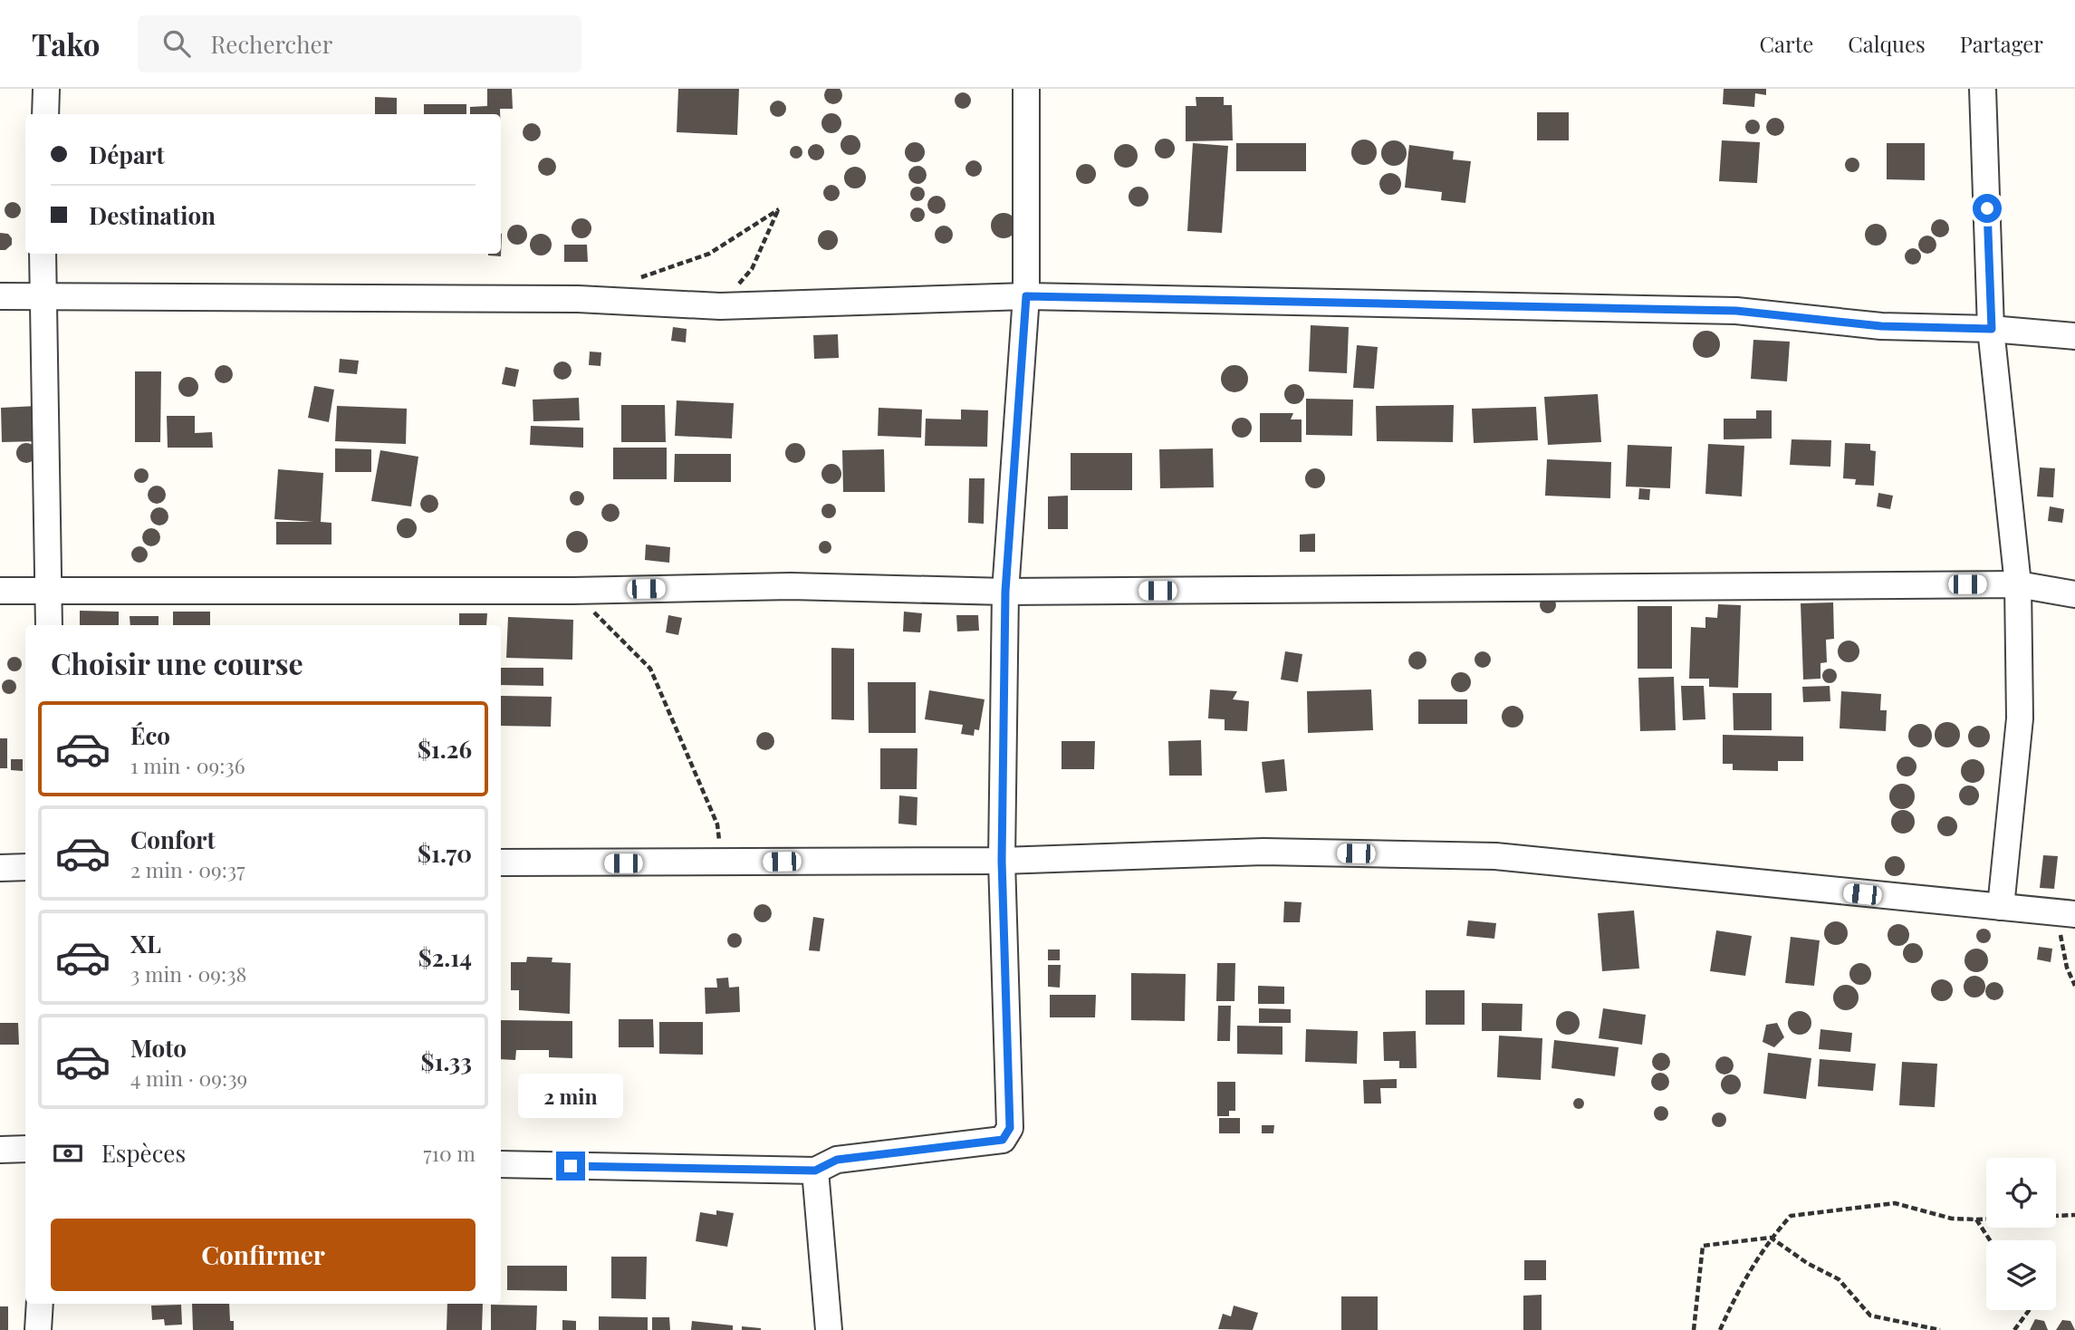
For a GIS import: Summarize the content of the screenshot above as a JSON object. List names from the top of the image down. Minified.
{"page":{"header":"Tako","search":"Rechercher","nav":["Carte","Calques","Partager"],"banner":["Départ","Destination"],"heading":"Choisir une course","list":[{"name":"Éco","note":"1 min · 09:36","value":"$1.26"},{"name":"Confort","note":"2 min · 09:37","value":"$1.70"},{"name":"XL","note":"3 min · 09:38","value":"$2.14"},{"name":"Moto","note":"4 min · 09:39","value":"$1.33"}],"bubble":"2 min","pay":["Espèces","710 m"],"buttons":"Confirmer"}}
